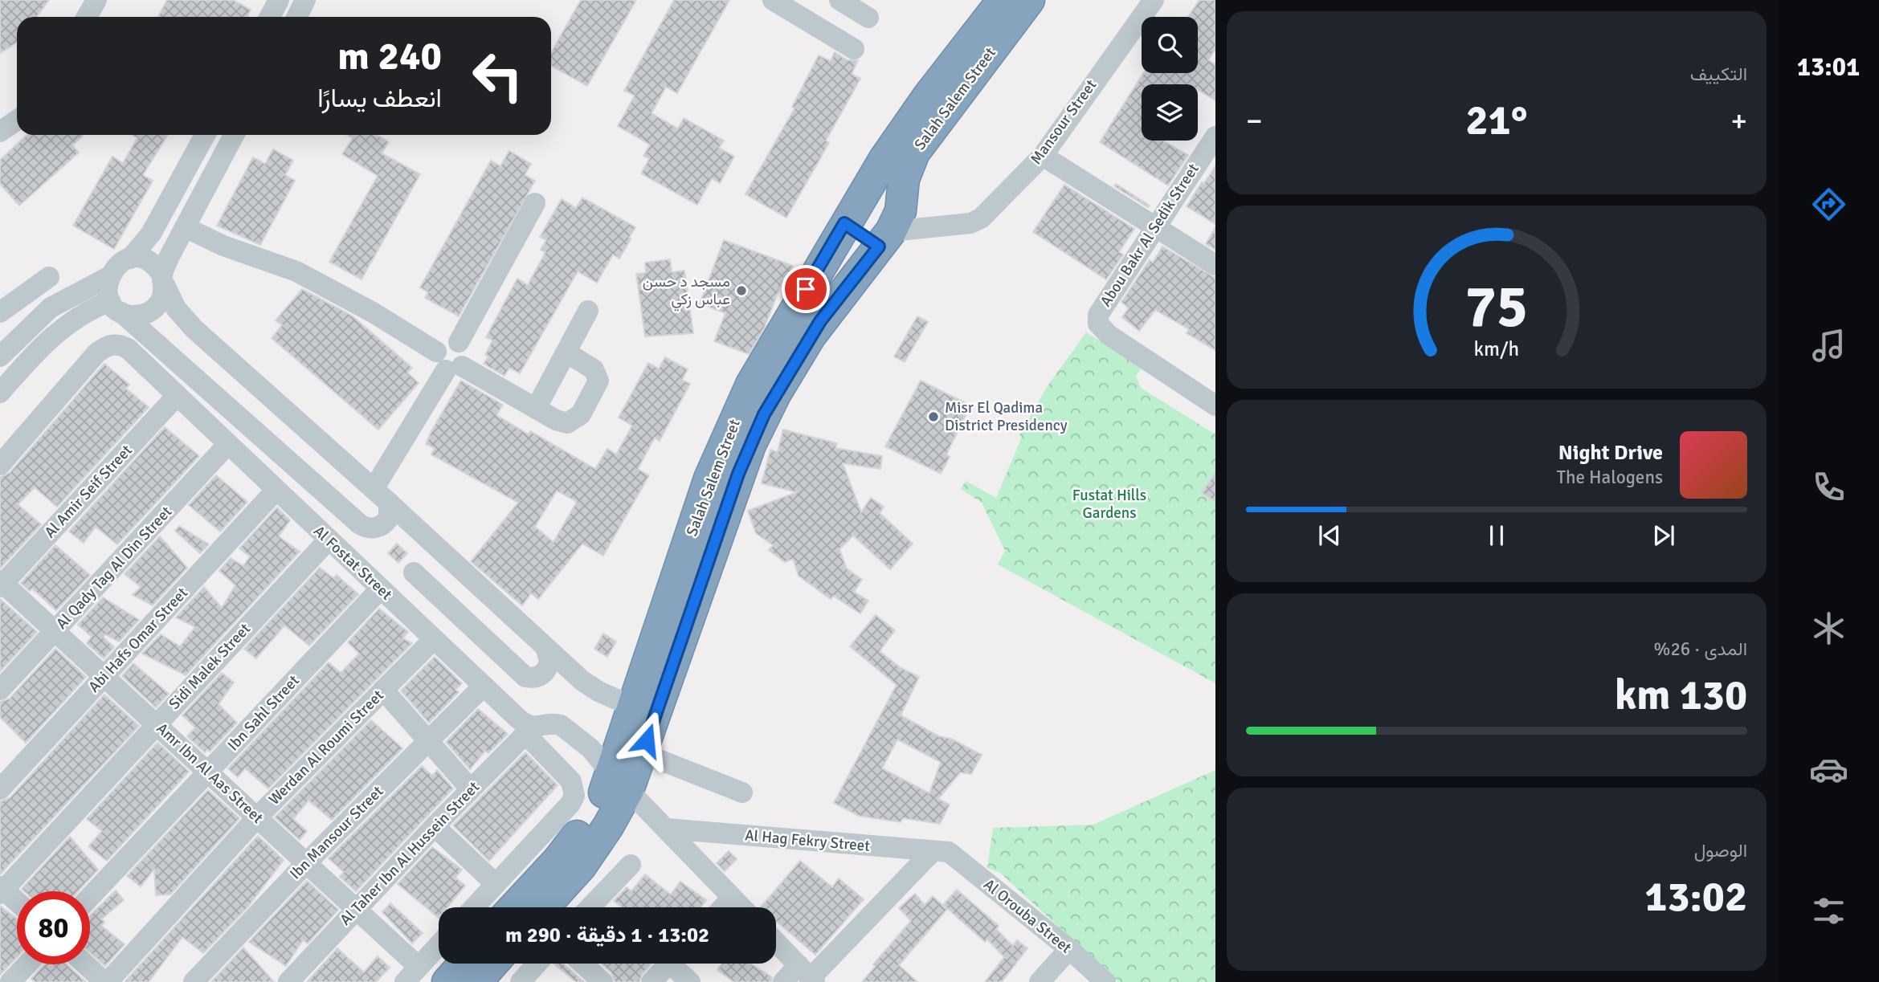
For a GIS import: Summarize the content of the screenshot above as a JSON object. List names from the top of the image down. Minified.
{"streets":{"highway":["Salah Salem Street"],"street":["Mansour Street","Abou Bakr Al Sedik Street","Al Amir Seif Street","Al Fostat Street","Al Qady Tag Al Din Street","Abi Hafs Omar Street","Sidi Malek Street","Ibn Sahl Street","Werdan Al Roumi Street","Amr Ibn Al Aas Street","Ibn Mansour Street","Al Hag Fekry Street","Al Taher Ibn Al Hussein Street","Al Orouba Street"]},"crossings":[["Salah Salem Street","Mansour Street"],["Al Amir Seif Street","Al Fostat Street"],["Al Amir Seif Street","Amr Ibn Al Aas Street"],["Al Fostat Street","Al Qady Tag Al Din Street"],["Al Fostat Street","Abi Hafs Omar Street"],["Al Fostat Street","Sidi Malek Street"],["Al Fostat Street","Ibn Sahl Street"],["Al Fostat Street","Werdan Al Roumi Street"],["Al Fostat Street","Ibn Mansour Street"],["Al Fostat Street","Al Taher Ibn Al Hussein Street"],["Al Qady Tag Al Din Street","Amr Ibn Al Aas Street"],["Abi Hafs Omar Street","Amr Ibn Al Aas Street"],["Sidi Malek Street","Amr Ibn Al Aas Street"],["Ibn Sahl Street","Amr Ibn Al Aas Street"],["Werdan Al Roumi Street","Amr Ibn Al Aas Street"],["Amr Ibn Al Aas Street","Ibn Mansour Street"],["Amr Ibn Al Aas Street","Al Taher Ibn Al Hussein Street"],["Al Hag Fekry Street","Al Orouba Street"]],"parks":["Fustat Hills Gardens"],"places":["مسجد د حسن عباس زكي","Misr El Qadima District Presidency"],"page":{"tabs":"13:01","tile":["التكييف",["المدى · 26%","130 km"],["الوصول","13:02"]],"turn":["240 m","انعطف يسارًا"],"heat":["−","21°","+"],"song":["Night Drive","The Halogens"],"limit":"80","trip":"13:02 · 1 دقيقة · 290 m","gauge":["75","km/h"]}}
